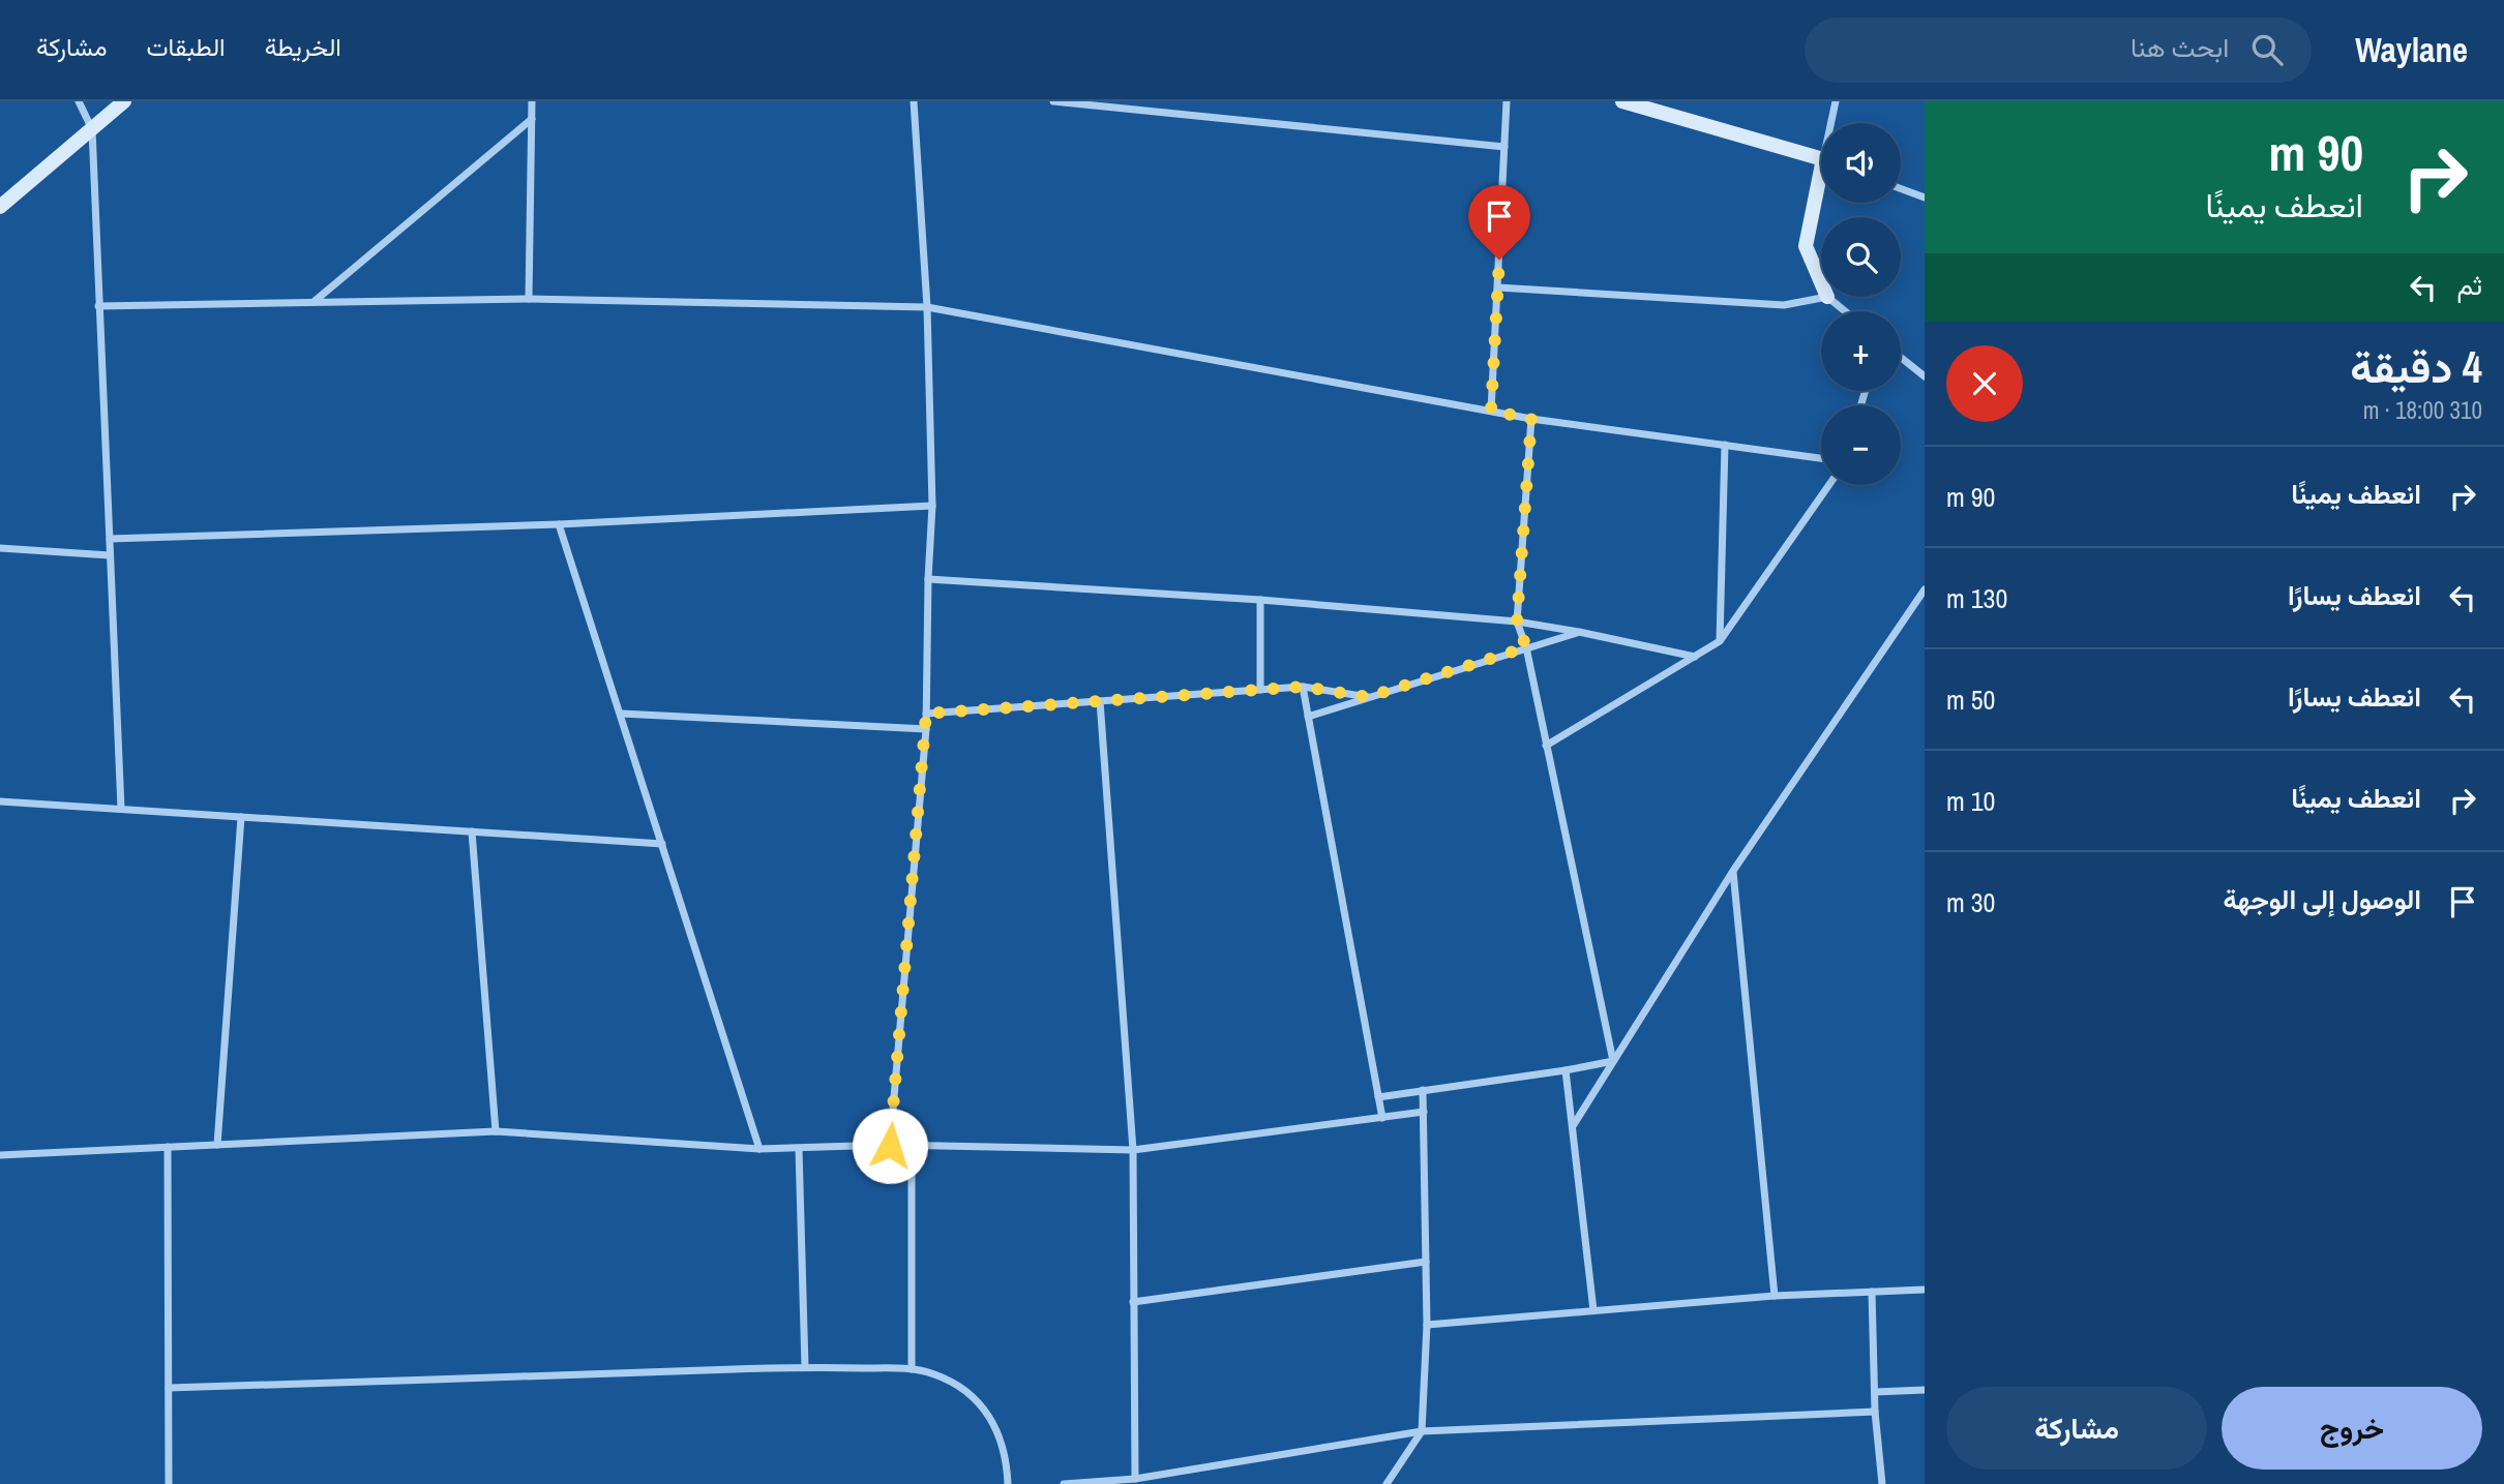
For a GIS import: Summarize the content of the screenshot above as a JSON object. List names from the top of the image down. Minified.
{"page":{"header":"Waylane","search":"ابحث هنا","nav":["الخريطة","الطبقات","مشاركة"],"turn":["90 m","انعطف يمينًا"],"map_buttons":["+","−"],"then":"ثم","heading":["4 دقيقة","310 m · 18:00"],"list":[{"name":"انعطف يمينًا","value":"90 m"},{"name":"انعطف يسارًا","value":"130 m"},{"name":"انعطف يسارًا","value":"50 m"},{"name":"انعطف يمينًا","value":"10 m"},{"name":"الوصول إلى الوجهة","value":"30 m"}],"buttons":["خروج","مشاركة"]}}
